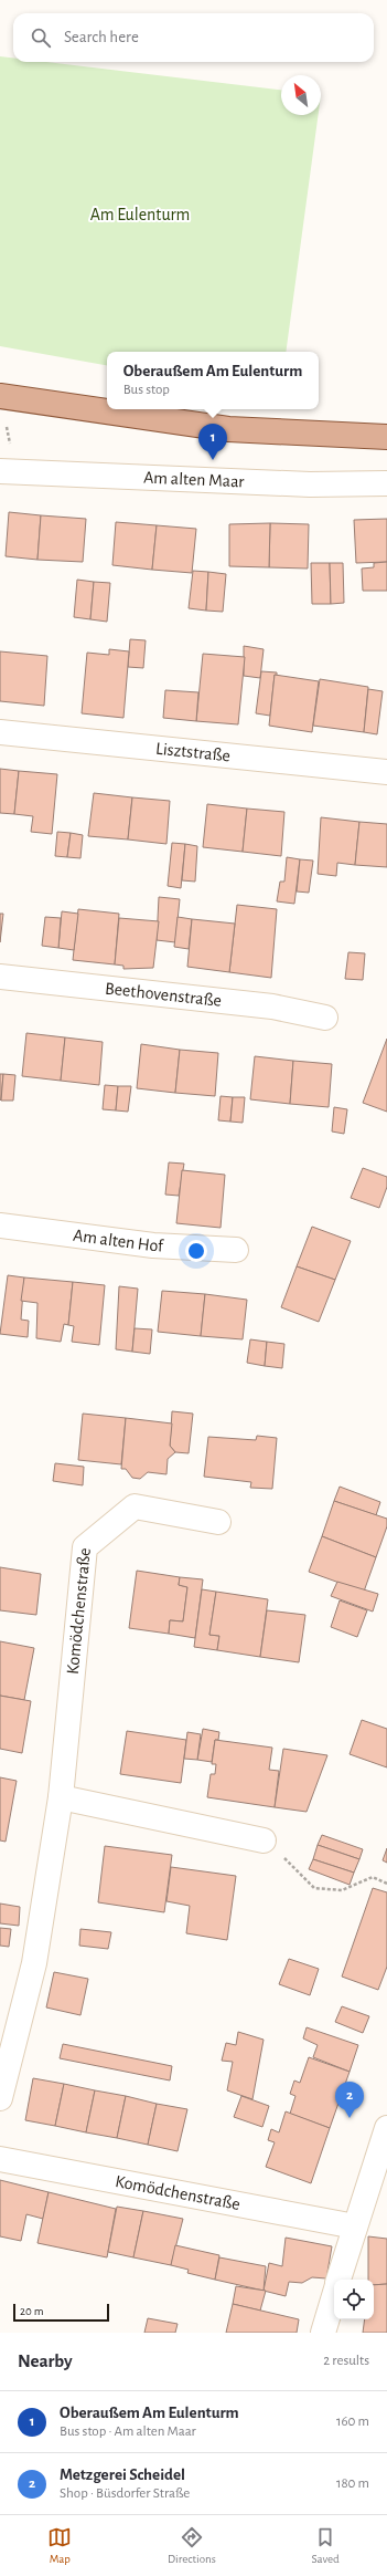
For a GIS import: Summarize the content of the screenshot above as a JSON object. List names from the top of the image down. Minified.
{"streets":{"street":["Am alten Maar","Lisztstraße","Beethovenstraße","Am alten Hof","Komödchenstraße"]},"parks":["Am Eulenturm"],"scale_bar":"20 m","north":"top left","page":{"search":"Search here","popup":["Oberaußem Am Eulenturm","Bus stop"],"pins":["1","2"],"scale":"20 m","heading":["Nearby","2 results"],"list":[{"mark":"1","name":"Oberaußem Am Eulenturm","note":"Bus stop · Am alten Maar","value":"160 m"},{"mark":"2","name":"Metzgerei Scheidel","note":"Shop · Büsdorfer Straße","value":"180 m"}],"nav":["Map","Directions","Saved"]}}
